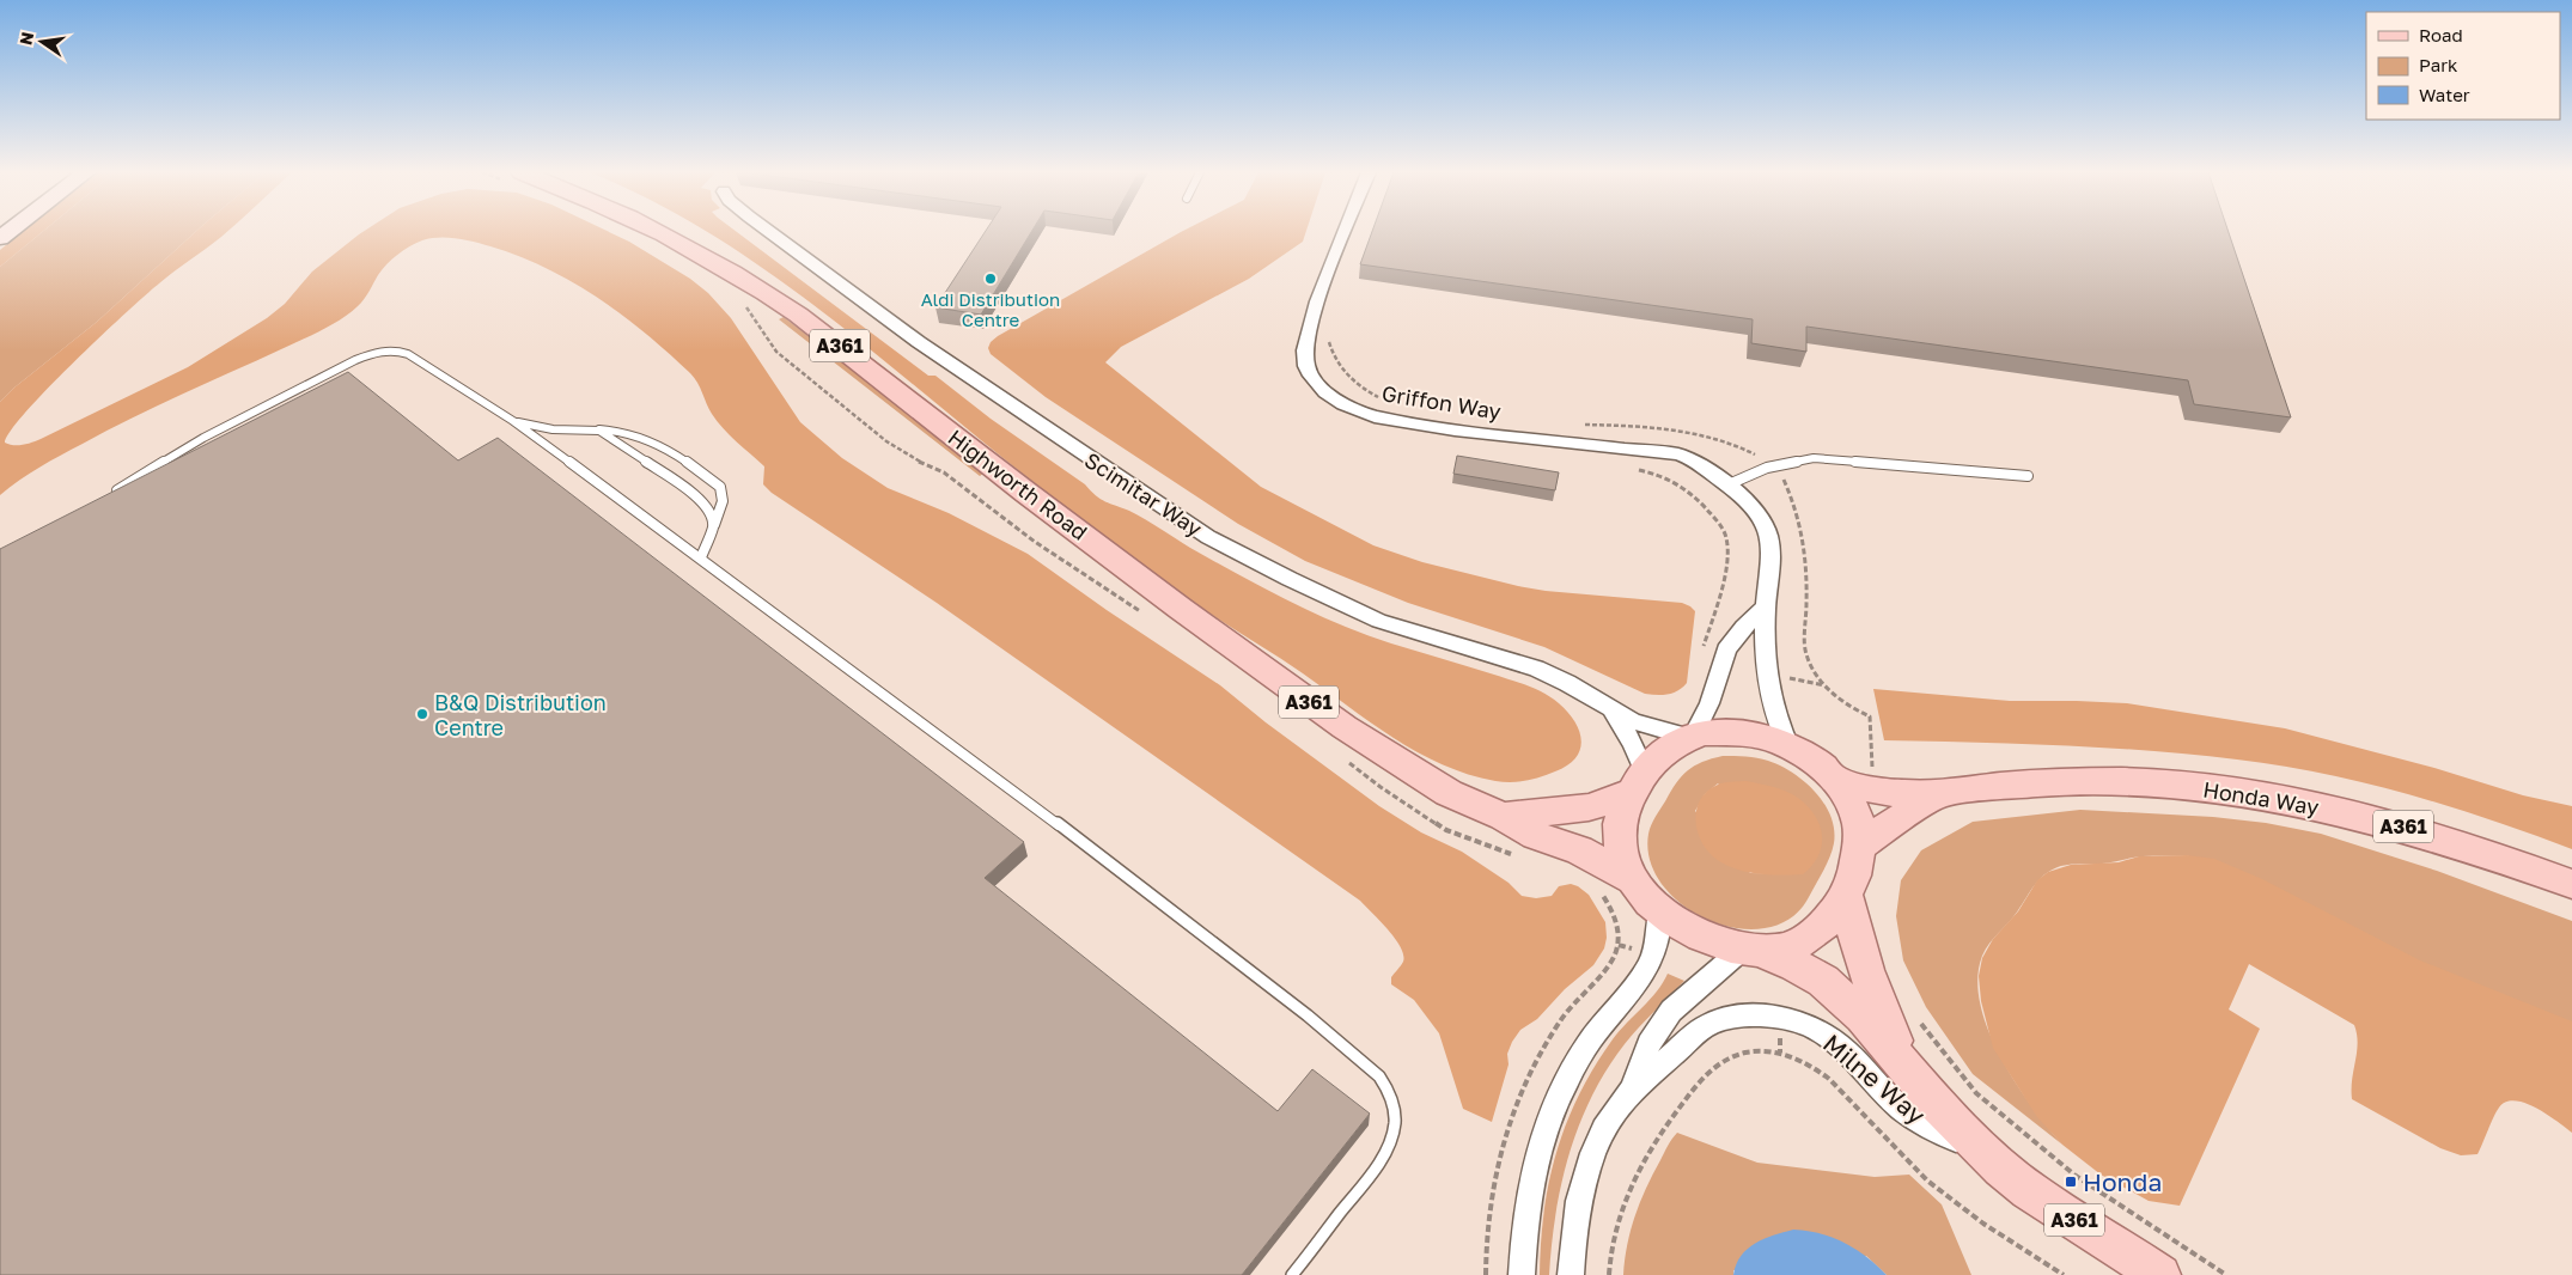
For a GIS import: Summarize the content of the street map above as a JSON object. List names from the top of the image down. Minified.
{"streets":{"main road":["A361","Highworth Road","Honda Way"],"street":["Griffon Way","Scimitar Way","Milne Way"]},"crossings":[["A361","Milne Way"],["Highworth Road","Scimitar Way"]],"places":{"other":["Aldi Distribution Centre","B&Q Distribution Centre"],"transit":["Honda"]},"legend":["Road","Park","Water"],"north":"left"}
